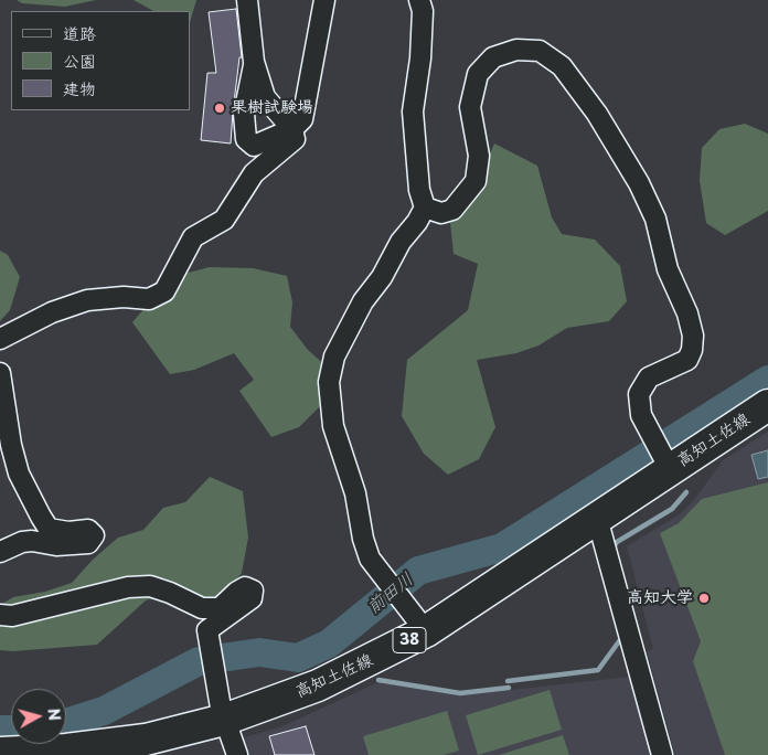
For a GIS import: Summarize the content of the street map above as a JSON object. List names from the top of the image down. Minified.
{"streets":{"main road":["高知土佐線","38"]},"water":["前田川"],"places":["果樹試験場","高知大学"],"legend":["道路","公園","建物"],"north":"right"}
